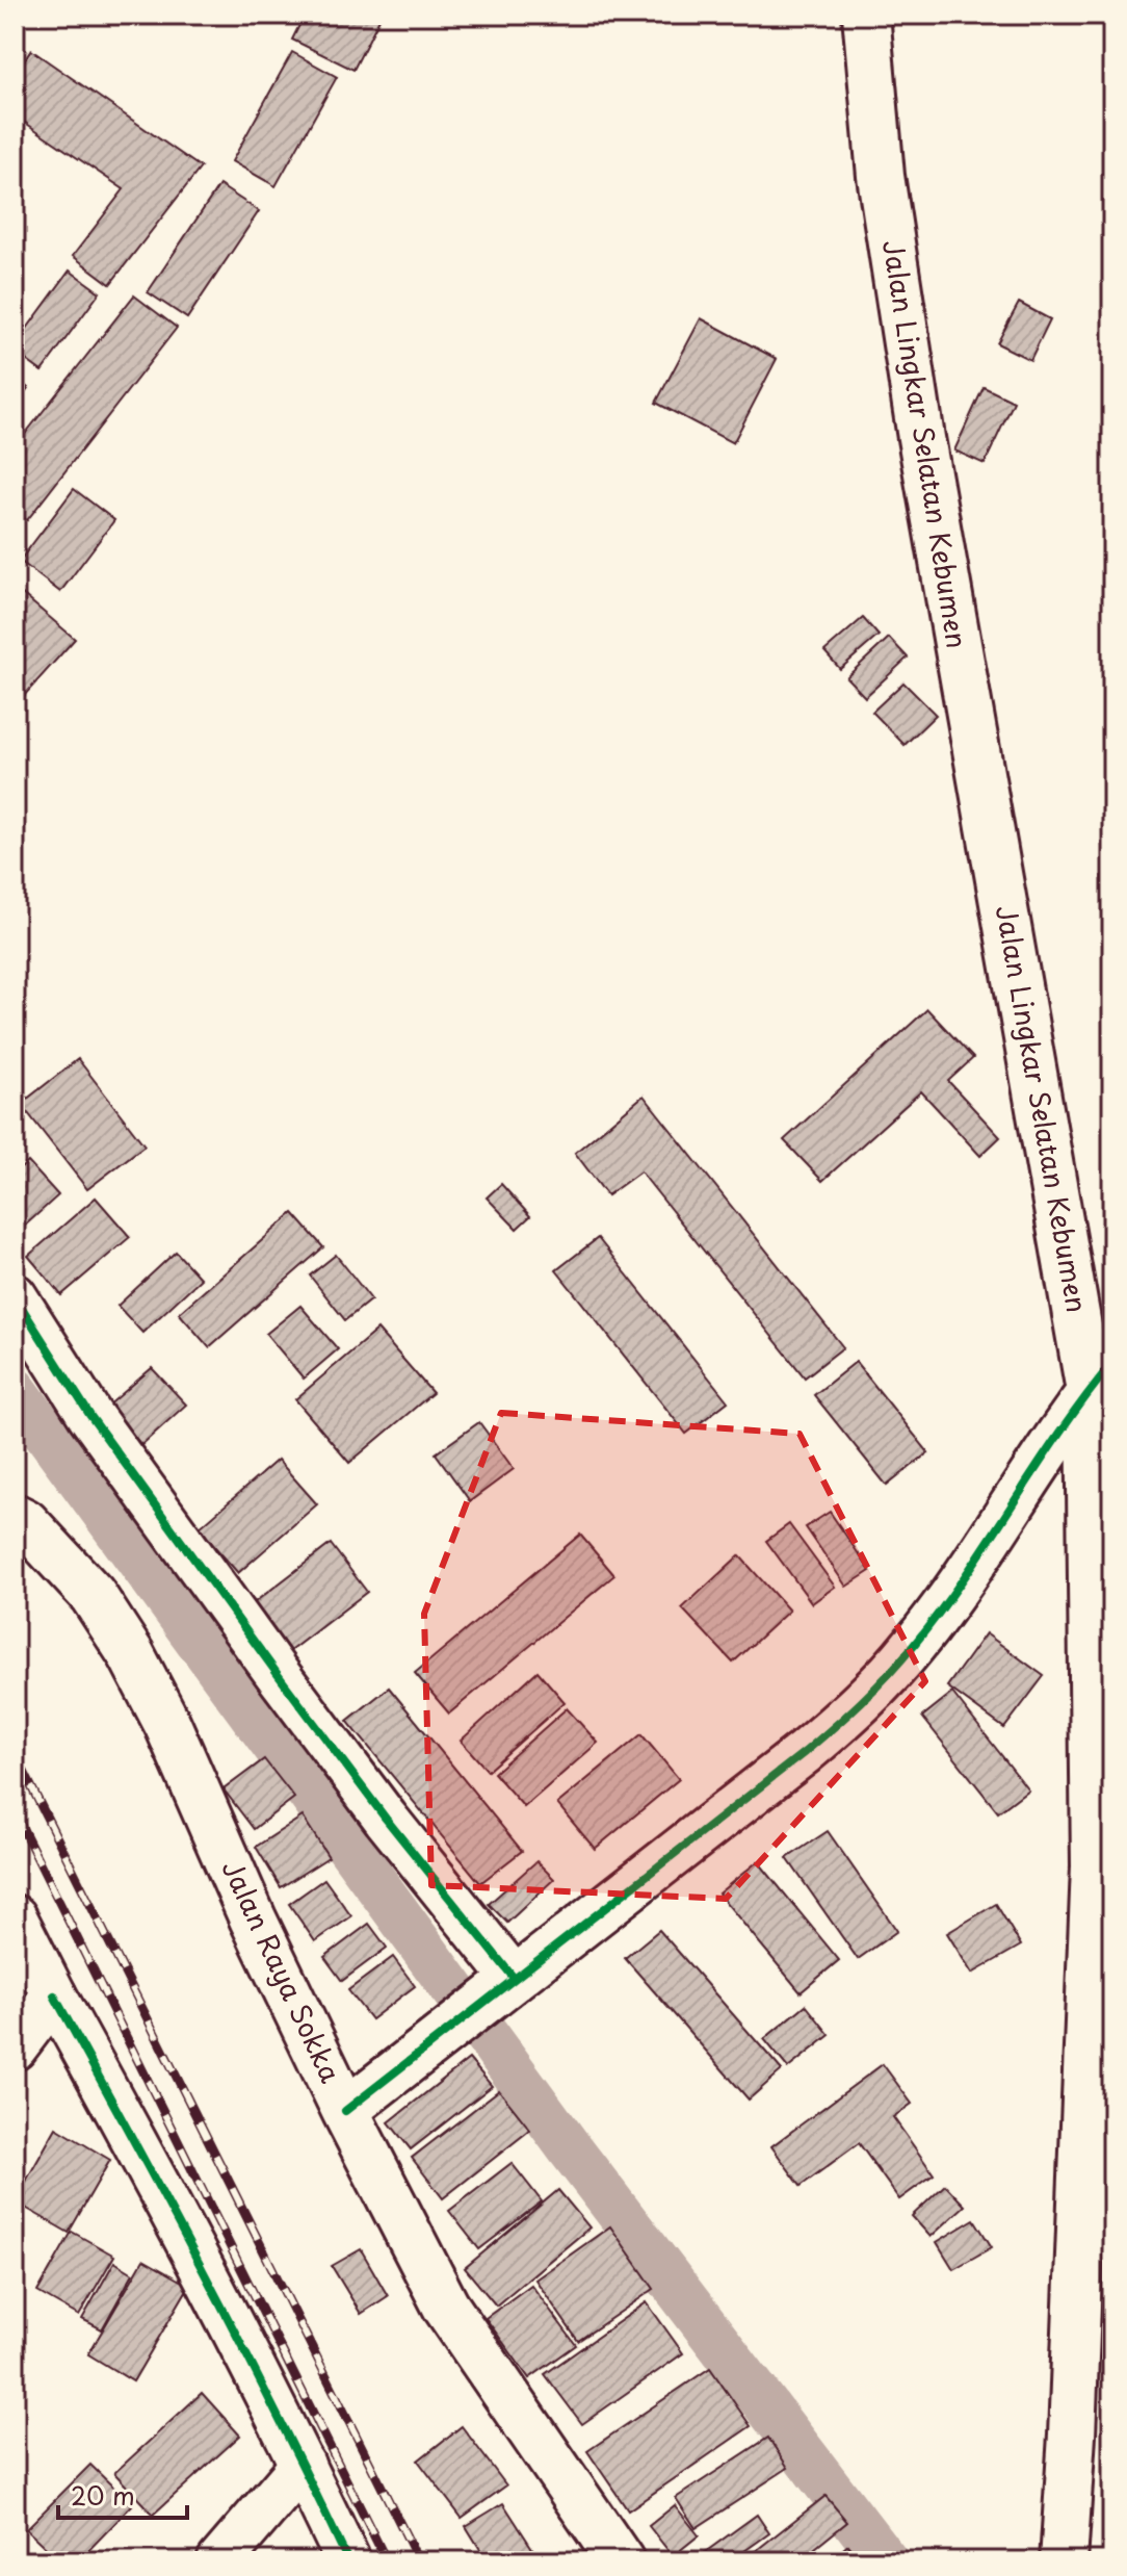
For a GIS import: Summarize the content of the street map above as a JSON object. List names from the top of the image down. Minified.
{"streets":{"main road":["Jalan Lingkar Selatan Kebumen","Jalan Raya Sokka"]},"scale_bar":"20 m"}
